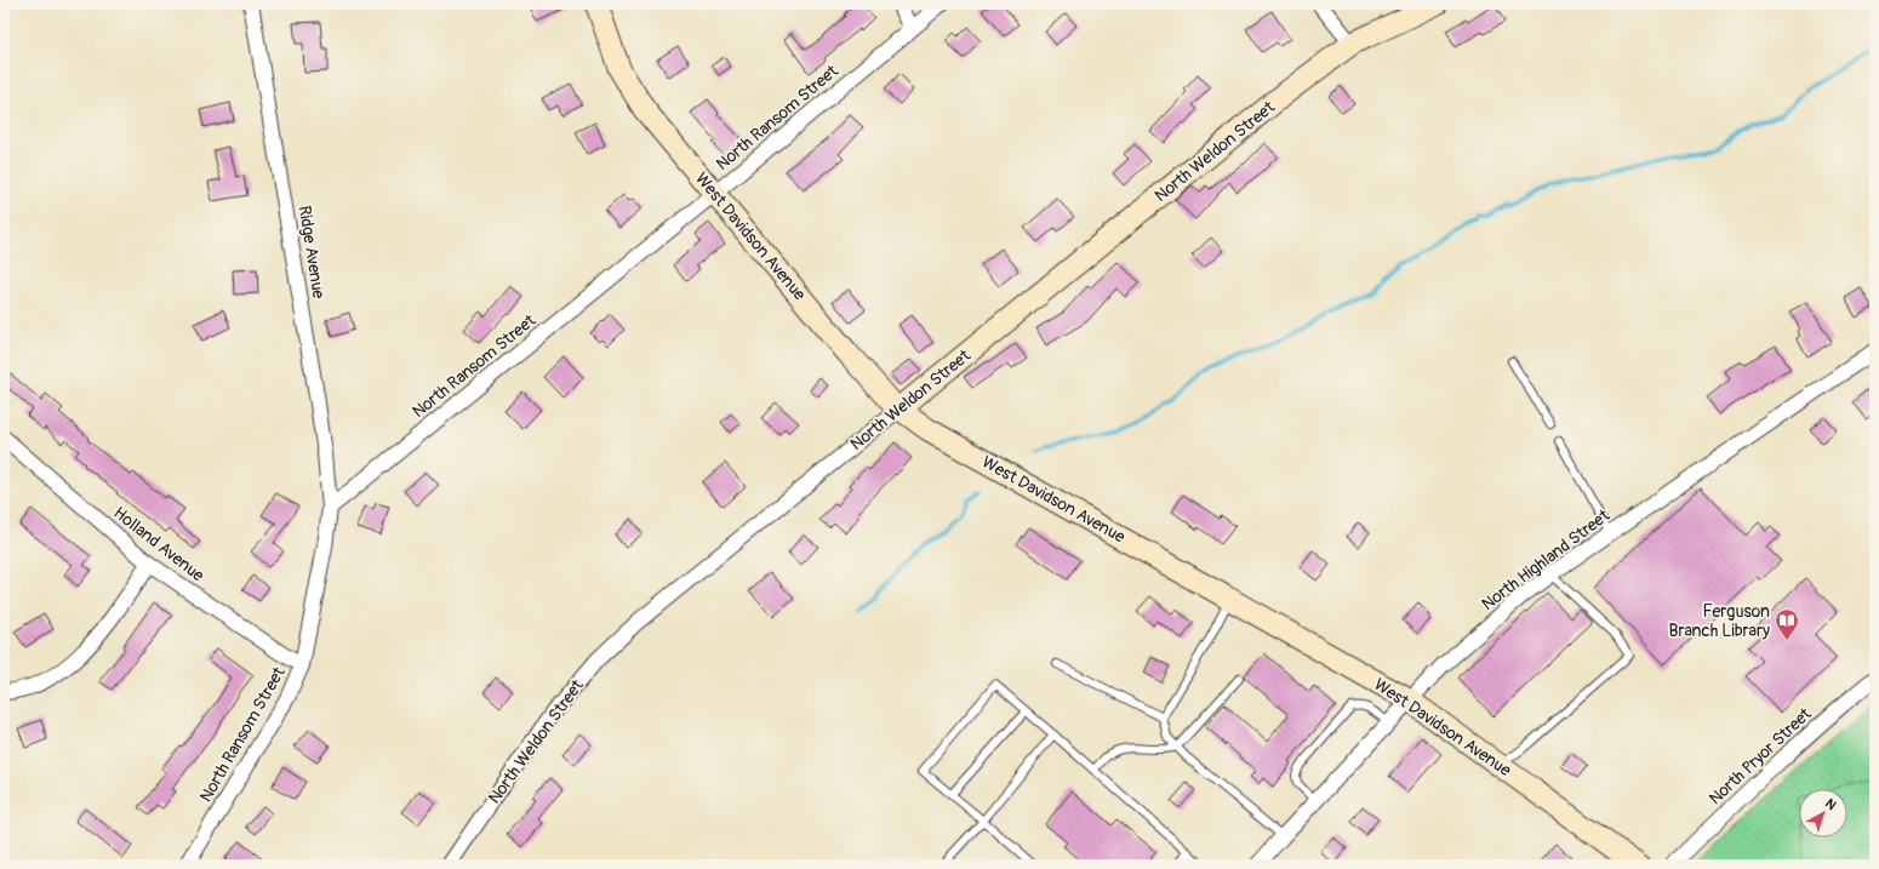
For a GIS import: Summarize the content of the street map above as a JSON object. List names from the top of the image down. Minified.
{"streets":{"street":["North Ransom Street","North Weldon Street","West Davidson Avenue","Ridge Avenue","Holland Avenue","North Highland Street","North Pryor Street"]},"crossings":[["North Ransom Street","West Davidson Avenue"],["North Ransom Street","Ridge Avenue"],["North Ransom Street","Holland Avenue"],["North Weldon Street","West Davidson Avenue"],["West Davidson Avenue","North Highland Street"]],"places":{"library":["Ferguson Branch Library"]},"north":"top right"}
